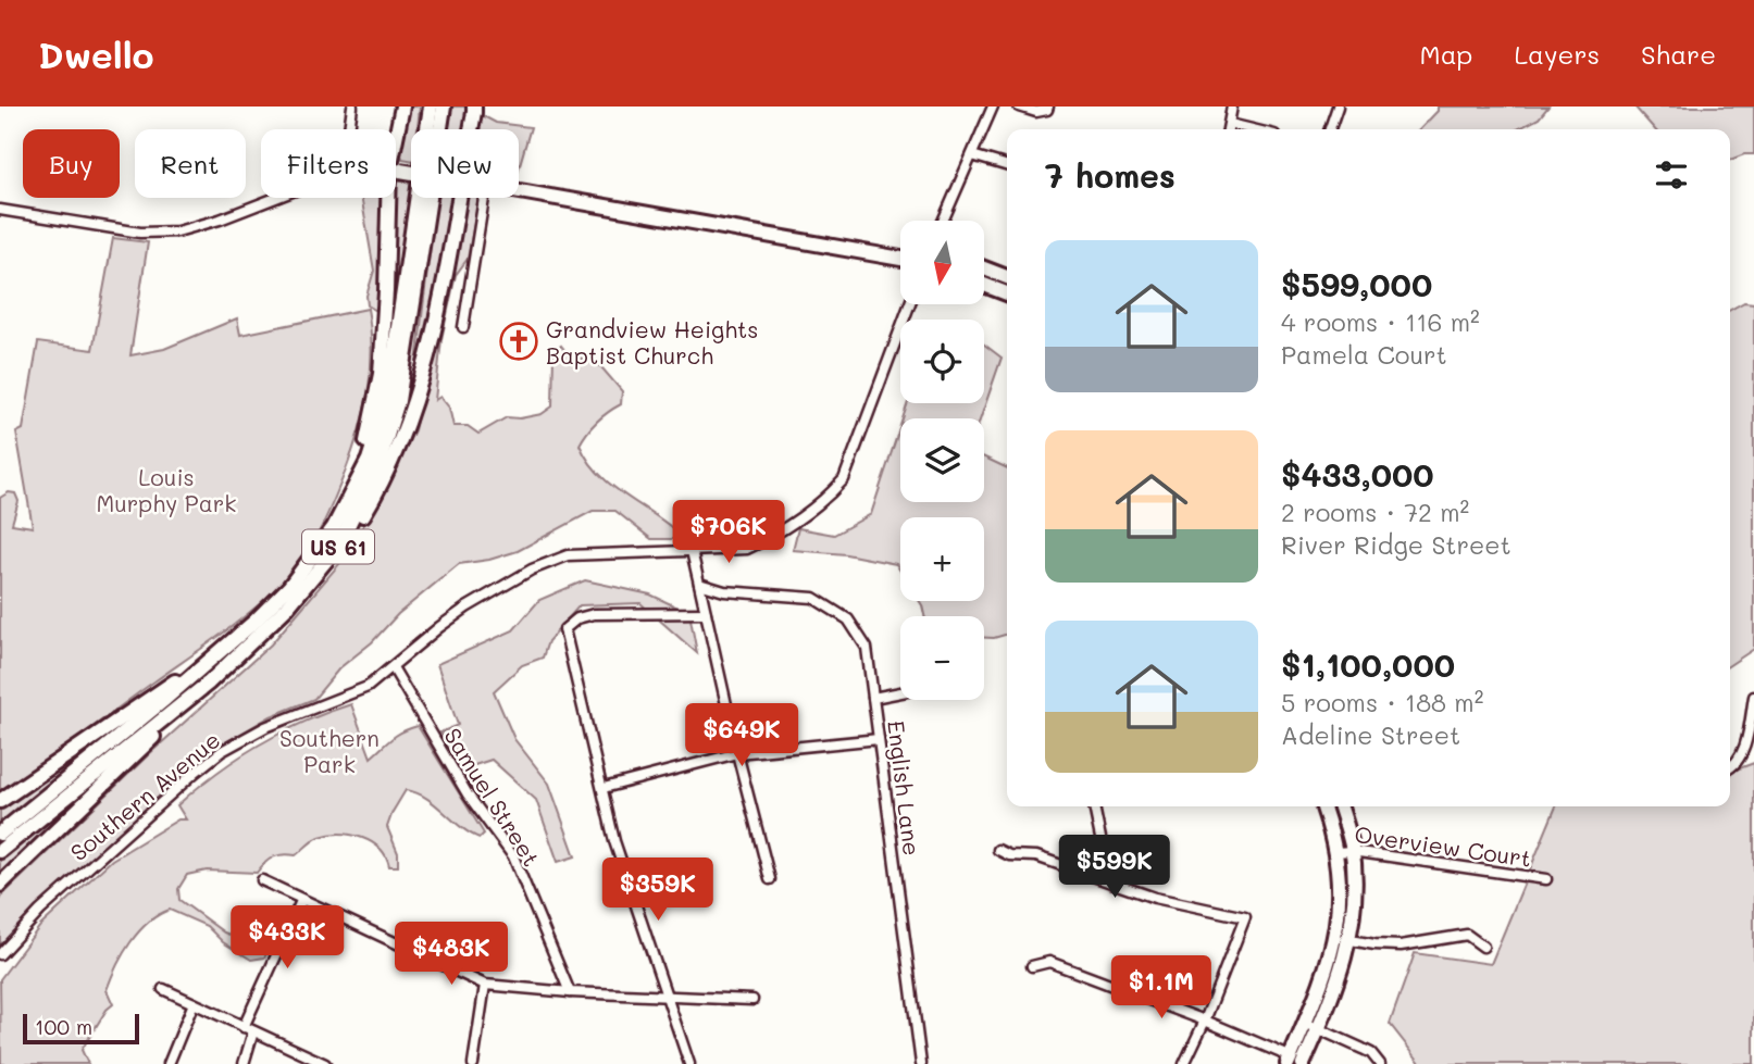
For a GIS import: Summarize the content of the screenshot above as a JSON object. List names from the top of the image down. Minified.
{"streets":{"main road":["US 61"],"street":["English Lane","Southern Avenue","Samuel Street","Overview Court"]},"crossings":[["Southern Avenue","Samuel Street"]],"parks":["Louis Murphy Park","Southern Park"],"places":{"church":["Grandview Heights Baptist Church"]},"scale_bar":"100 m","north":"bottom","page":{"header":"Dwello","nav":["Map","Layers","Share"],"chip":["Buy","Rent","Filters","New"],"heading":"7 homes","map_buttons":["+","−"],"list":[{"name":"$599,000","note":"4 rooms · 116 m² · Pamela Court"},{"name":"$433,000","note":"2 rooms · 72 m² · River Ridge Street"},{"name":"$1,100,000","note":"5 rooms · 188 m² · Adeline Street"}],"price":["$706K","$649K","$599K","$359K","$433K","$483K","$1.1M"],"scale":"100 m"}}
